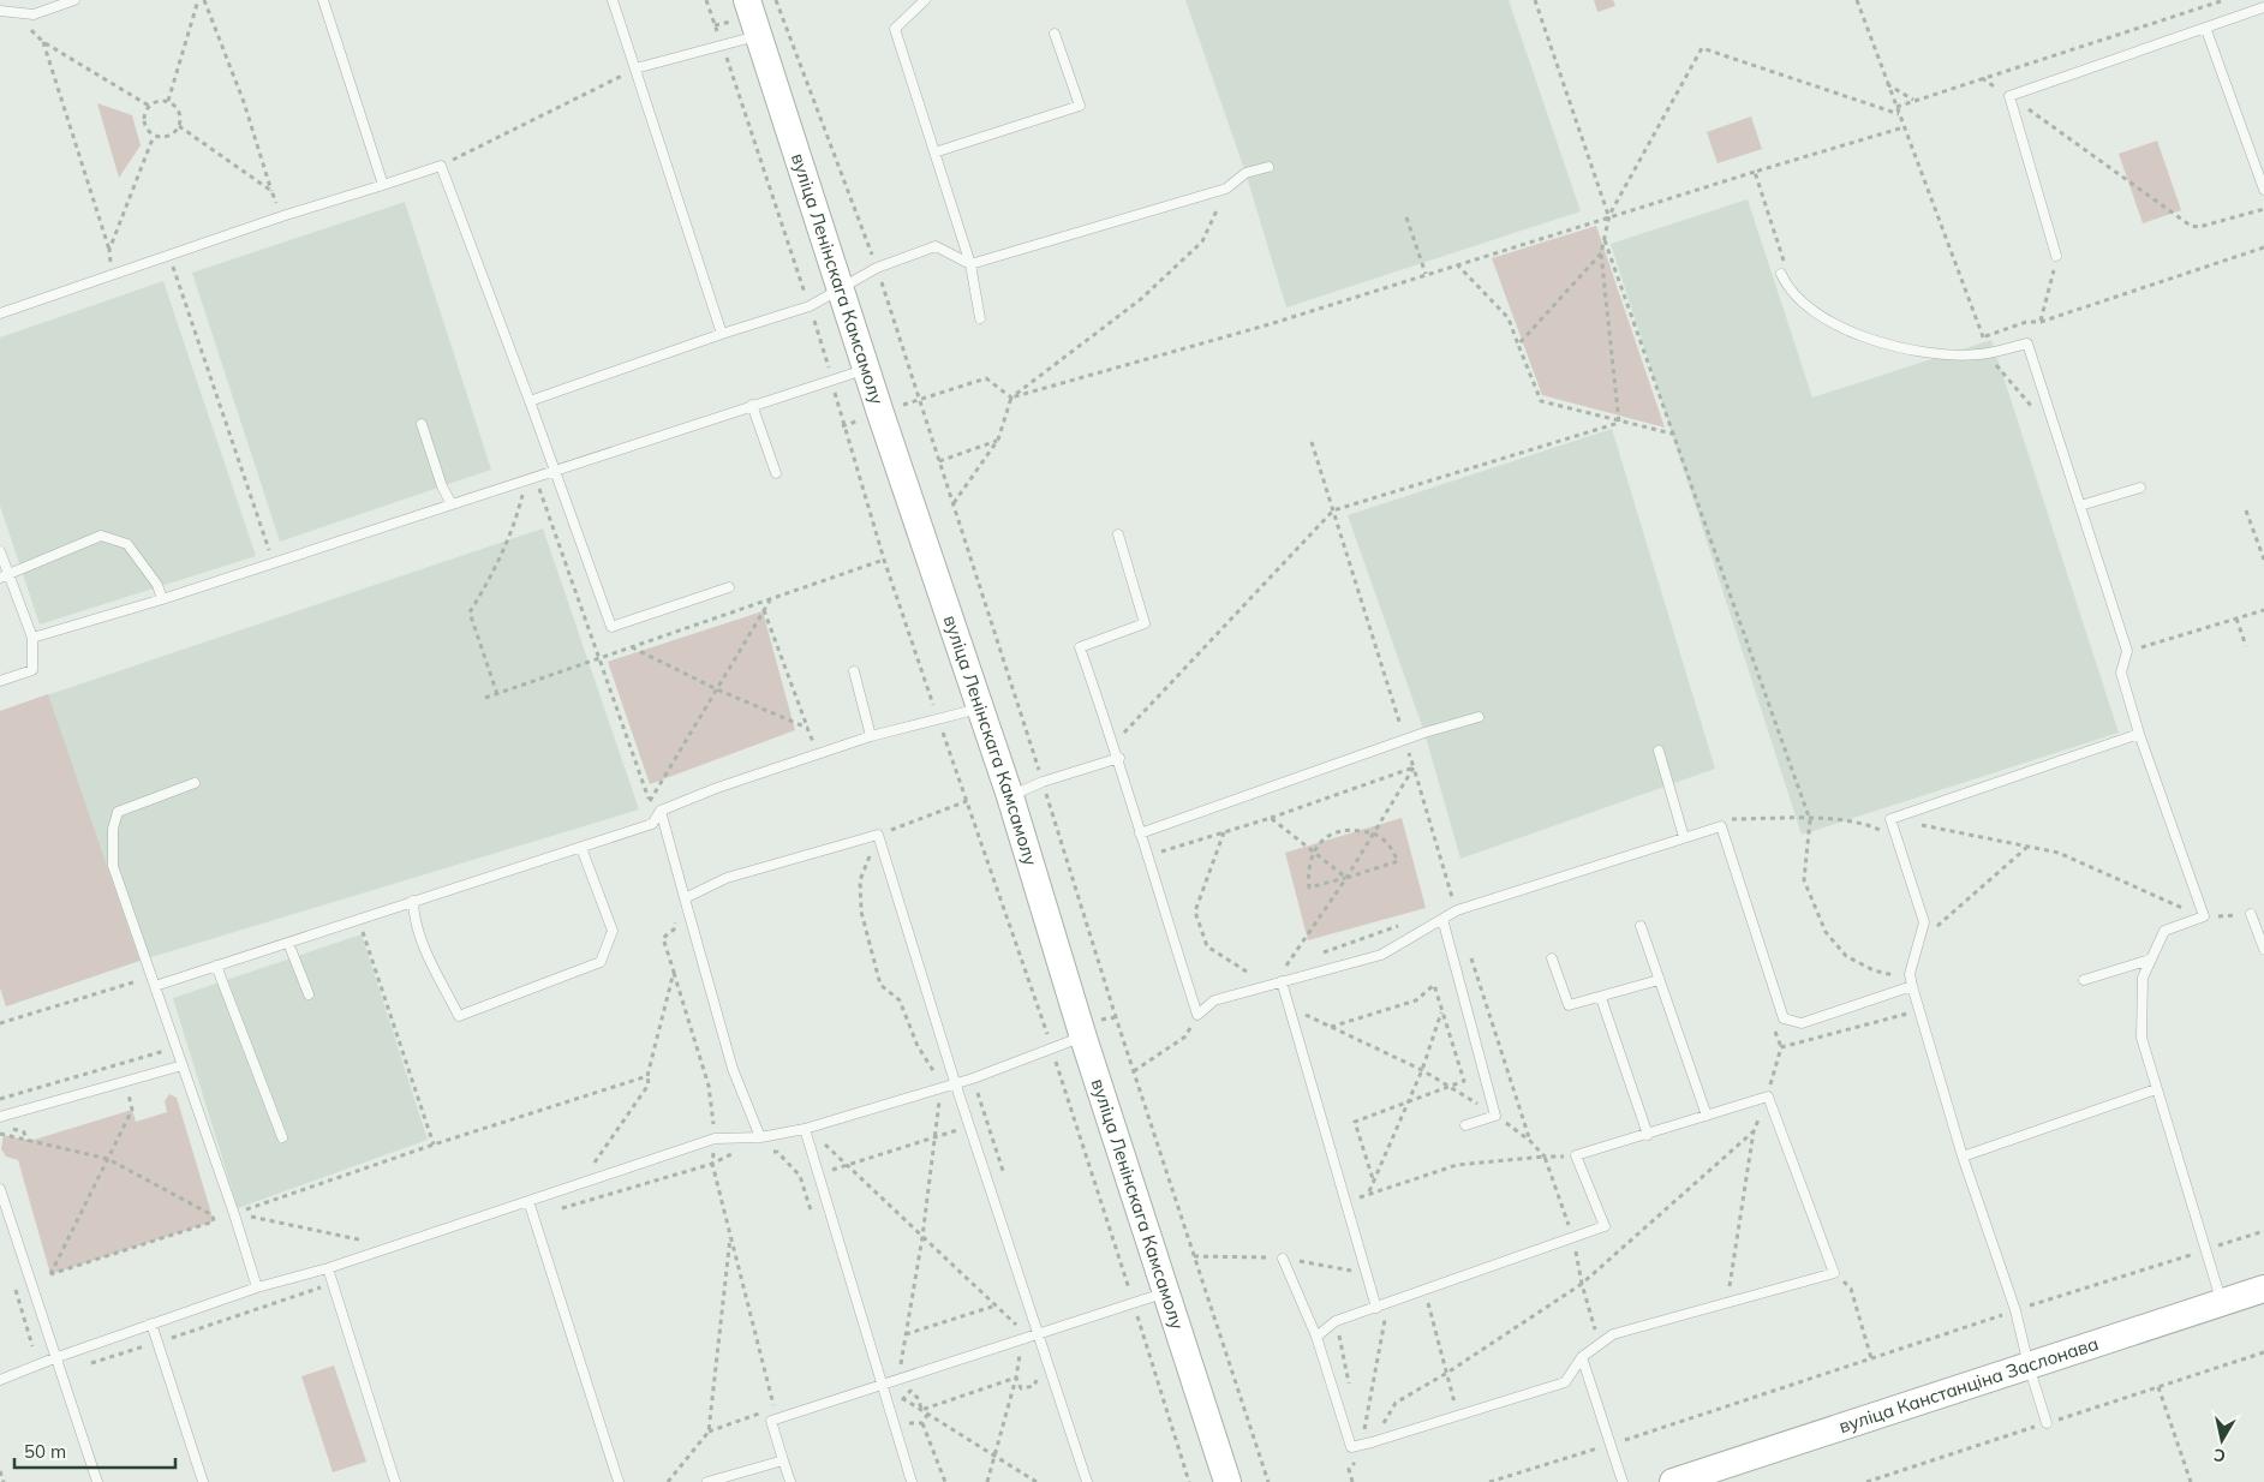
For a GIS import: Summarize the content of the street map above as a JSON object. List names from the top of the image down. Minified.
{"streets":{"main road":["вуліца Ленінскага Камсамолу","вуліца Канстанціна Заслонава"]},"scale_bar":"50 m","north":"bottom"}
